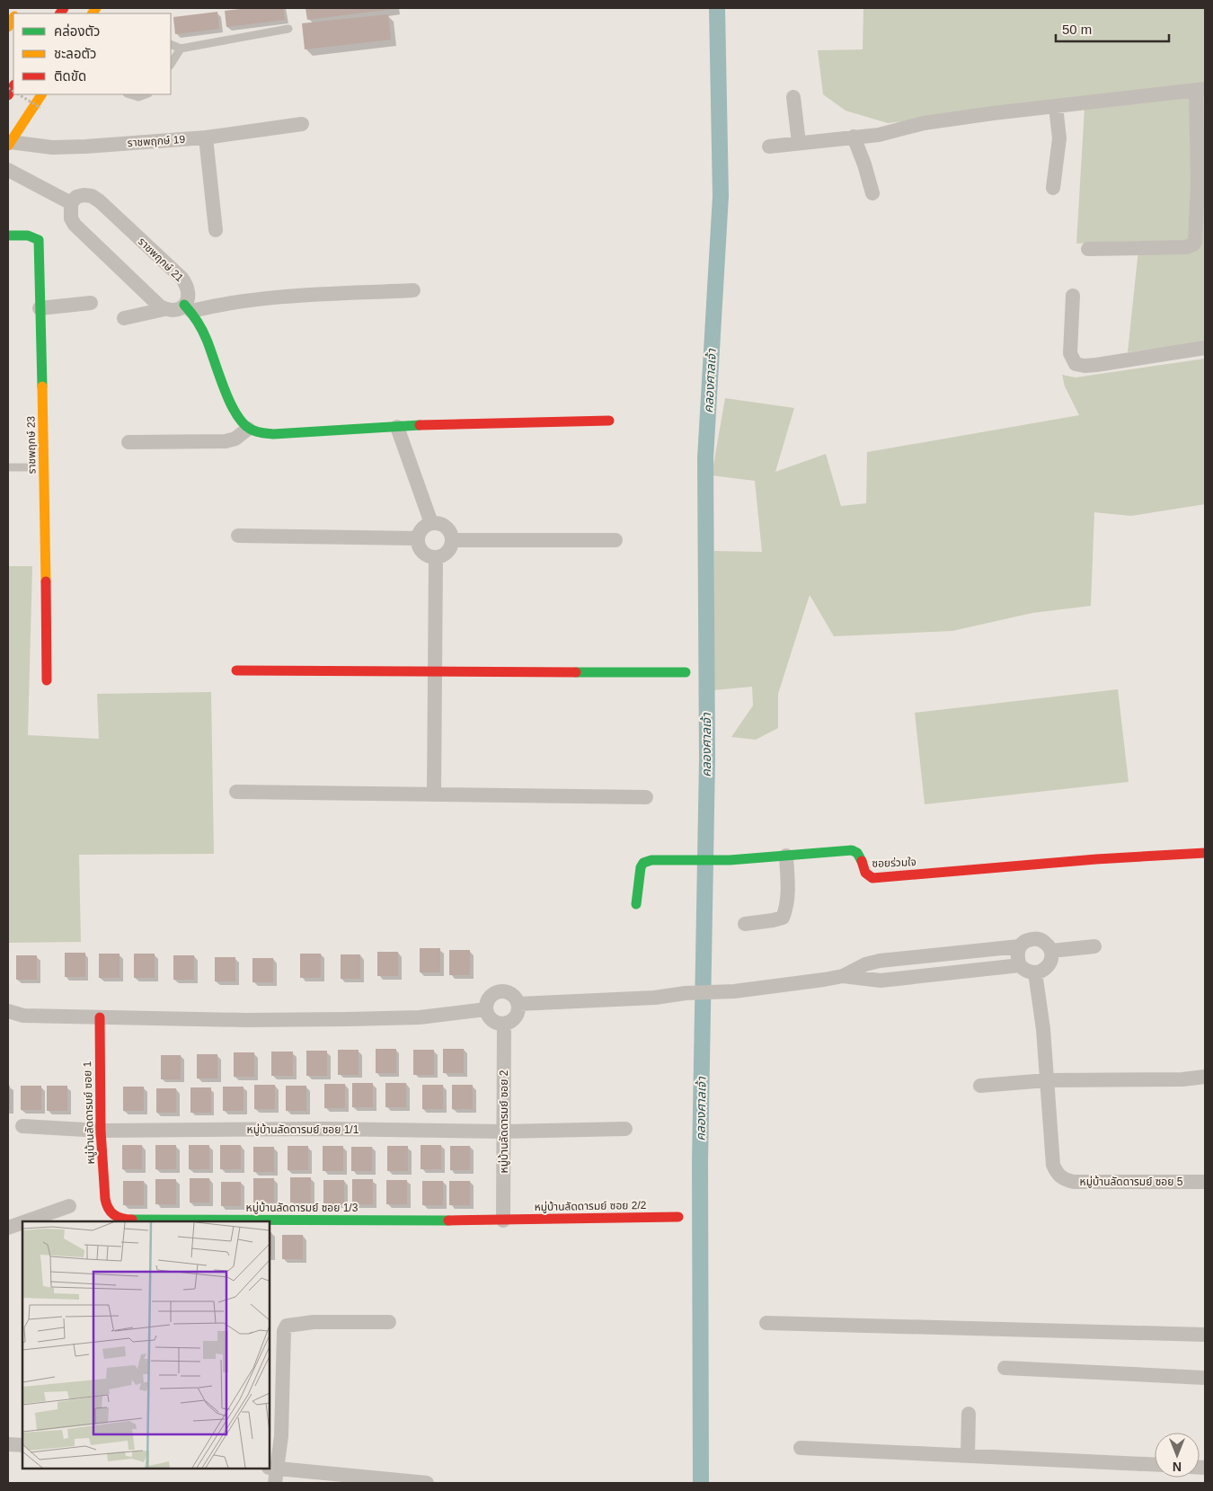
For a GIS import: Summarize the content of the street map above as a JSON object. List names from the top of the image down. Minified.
{"streets":{"street":["ราชพฤกษ์ 19","ราชพฤกษ์ 21","ราชพฤกษ์ 23","ซอยร่วมใจ","หมู่บ้านลัดดารมย์ ซอย 1","หมู่บ้านลัดดารมย์ ซอย 2","หมู่บ้านลัดดารมย์ ซอย 1/1","หมู่บ้านลัดดารมย์ ซอย 5","หมู่บ้านลัดดารมย์ ซอย 2/2","หมู่บ้านลัดดารมย์ ซอย 1/3"]},"crossings":[["หมู่บ้านลัดดารมย์ ซอย 1","หมู่บ้านลัดดารมย์ ซอย 1/1"],["หมู่บ้านลัดดารมย์ ซอย 1","หมู่บ้านลัดดารมย์ ซอย 1/3"],["หมู่บ้านลัดดารมย์ ซอย 2","หมู่บ้านลัดดารมย์ ซอย 1/1"],["หมู่บ้านลัดดารมย์ ซอย 2","หมู่บ้านลัดดารมย์ ซอย 2/2"],["หมู่บ้านลัดดารมย์ ซอย 2","หมู่บ้านลัดดารมย์ ซอย 1/3"],["หมู่บ้านลัดดารมย์ ซอย 2/2","หมู่บ้านลัดดารมย์ ซอย 1/3"]],"water":["คลองศาลเจ้า"],"legend":["คล่องตัว","ชะลอตัว","ติดขัด"],"scale_bar":"50 m","north":"bottom"}
